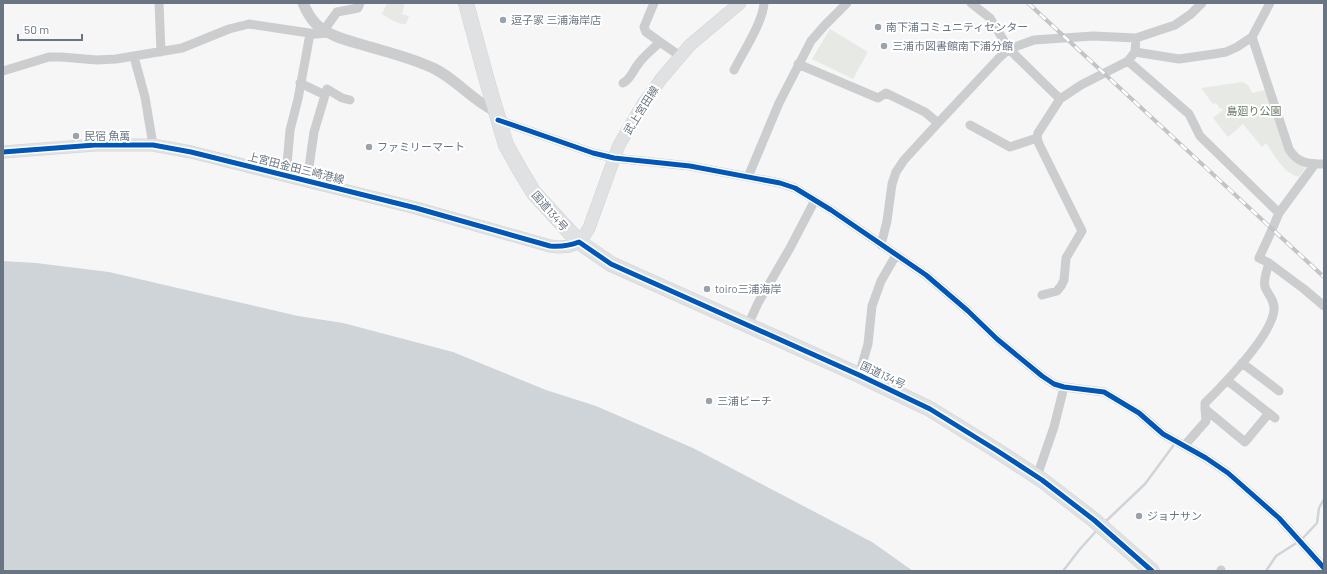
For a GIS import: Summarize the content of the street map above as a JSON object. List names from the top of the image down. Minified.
{"streets":{"highway":["国道134号"],"main road":["武上宮田線","上宮田金田三崎港線"]},"crossings":[["武上宮田線","上宮田金田三崎港線"],["武上宮田線","国道134号"],["上宮田金田三崎港線","国道134号"]],"parks":["島廻り公園"],"places":["逗子家 三浦海岸店","南下浦コミュニティセンター","三浦市図書館南下浦分館","民宿 魚萬","ファミリーマート","toiro三浦海岸","三浦ビーチ","ジョナサン"],"scale_bar":"50 m"}
